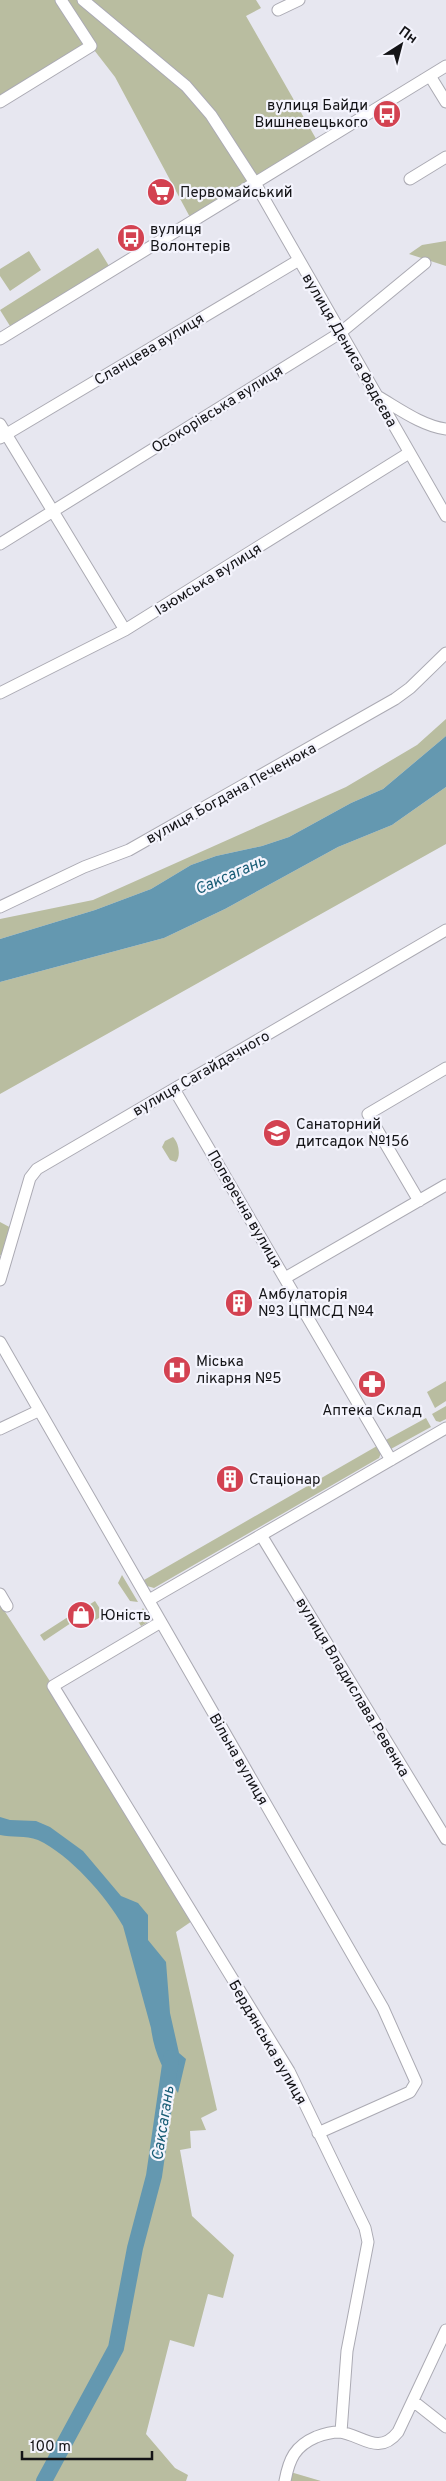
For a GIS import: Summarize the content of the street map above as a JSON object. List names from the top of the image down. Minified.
{"streets":{"street":["Сланцева вулиця","вулиця Дениса Фадєєва","Осокорівська вулиця","Ізюмська вулиця","вулиця Богдана Печенюка","вулиця Сагайдачного","Поперечна вулиця","вулиця Владислава Ревенка","Вільна вулиця","Бердянська вулиця"]},"crossings":[["Сланцева вулиця","вулиця Дениса Фадєєва"],["вулиця Дениса Фадєєва","Осокорівська вулиця"],["вулиця Дениса Фадєєва","Ізюмська вулиця"],["вулиця Сагайдачного","Поперечна вулиця"],["Вільна вулиця","Бердянська вулиця"]],"water":["Саксагань"],"places":{"bus stop":["вулиця Байди Вишневецького","вулиця Волонтерів"],"supermarket":["Первомайський"],"school or university":["Санаторний дитсадок №156"],"building":["Амбулаторія №3 ЦПМСД №4","Стаціонар"],"hospital":["Міська лікарня №5"],"pharmacy":["Аптека Склад"],"shop":["Юність"]},"scale_bar":"100 m","north":"top right"}
